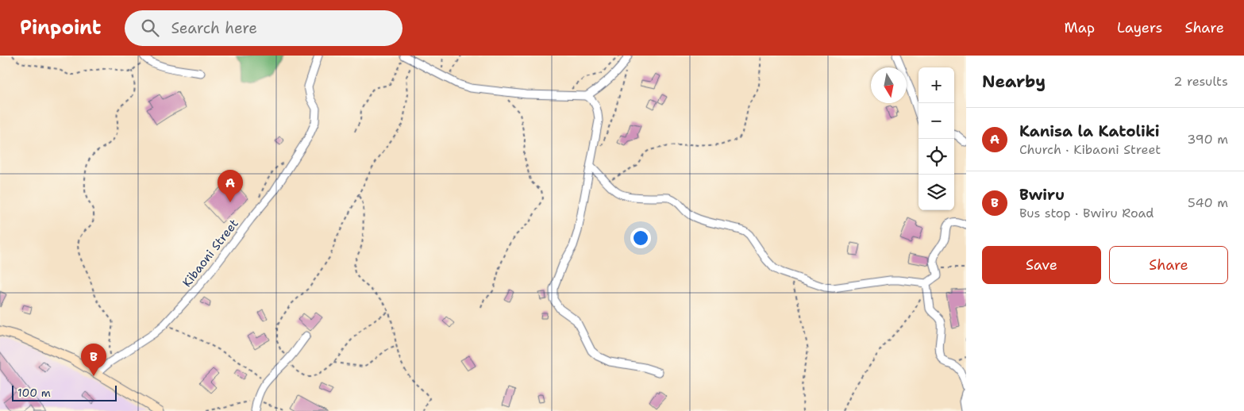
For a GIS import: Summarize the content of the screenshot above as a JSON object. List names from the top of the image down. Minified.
{"streets":{"street":["Kibaoni Street"]},"scale_bar":"100 m","north":"bottom","page":{"header":"Pinpoint","search":"Search here","nav":["Map","Layers","Share"],"heading":["Nearby","2 results"],"map_buttons":["+","−"],"list":[{"mark":"A","name":"Kanisa la Katoliki","note":"Church · Kibaoni Street","value":"390 m"},{"mark":"B","name":"Bwiru","note":"Bus stop · Bwiru Road","value":"540 m"}],"pins":["A","B"],"buttons":["Save","Share"],"scale":"100 m"}}
